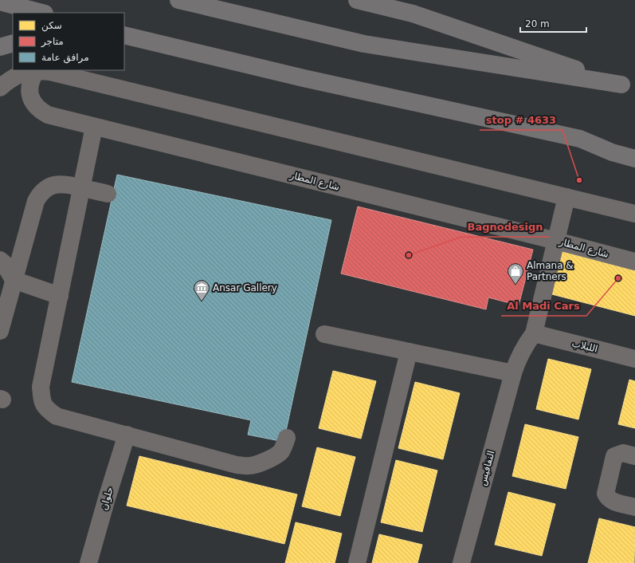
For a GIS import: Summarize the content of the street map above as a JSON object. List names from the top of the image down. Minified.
{"streets":{"street":["شارع المطار","اللبلاب","النفافيس","حلوان"]},"crossings":[["شارع المطار","النفافيس"],["اللبلاب","النفافيس"]],"places":{"other":["stop # 4633","Bagnodesign","Al Madi Cars"],"shop":["Almana & Partners"],"museum":["Ansar Gallery"]},"legend":["سكن","متاجر","مرافق عامة"],"scale_bar":"20 m"}
